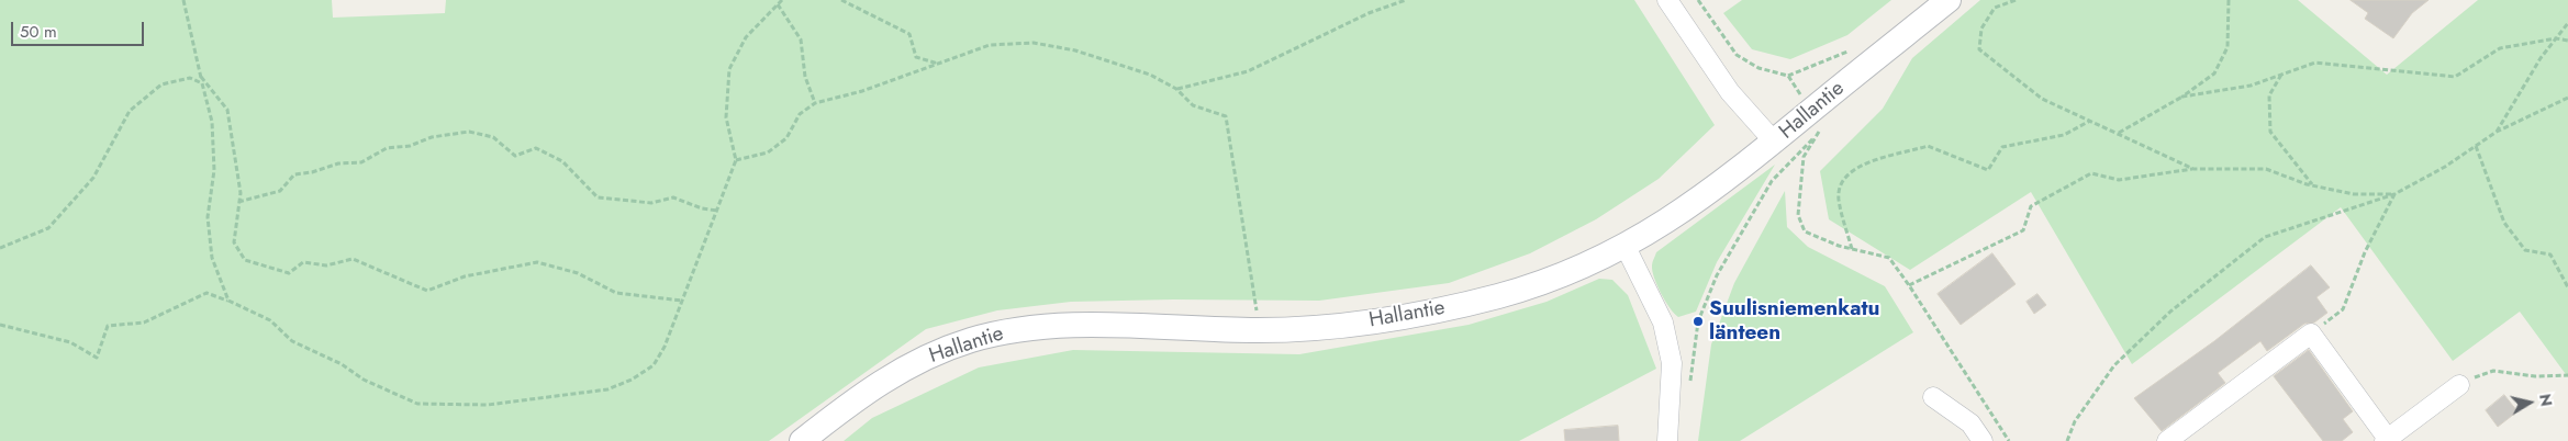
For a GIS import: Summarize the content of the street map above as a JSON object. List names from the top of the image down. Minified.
{"streets":{"street":["Hallantie"]},"places":["Suulisniemenkatu länteen"],"scale_bar":"50 m","north":"right"}
